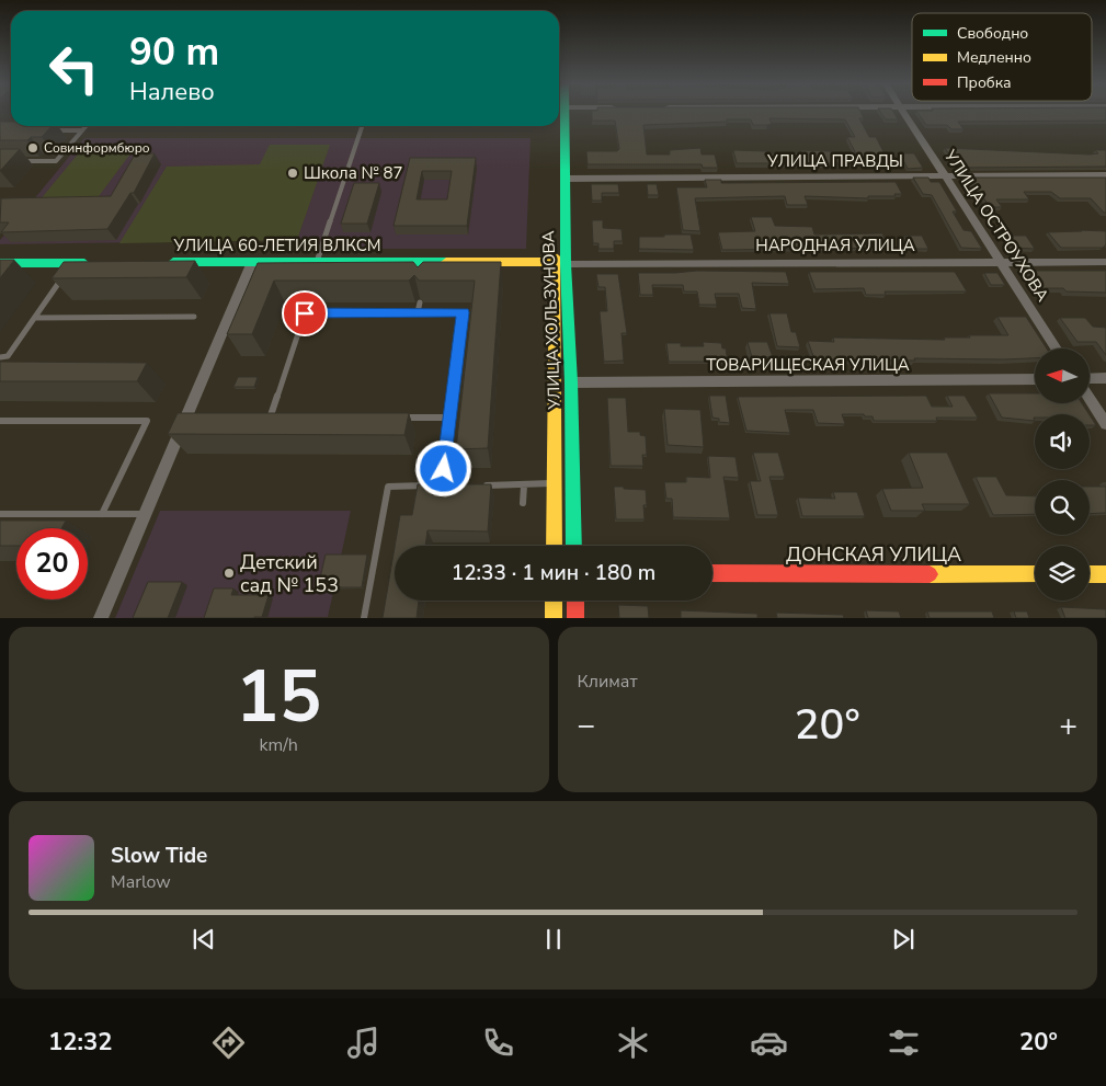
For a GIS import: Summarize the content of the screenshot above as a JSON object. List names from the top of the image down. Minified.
{"streets":{"main road":["УЛИЦА 60-ЛЕТИЯ ВЛКСМ","УЛИЦА ХОЛЬЗУНОВА","ДОНСКАЯ УЛИЦА"],"street":["УЛИЦА ПРАВДЫ","УЛИЦА ОСТРОУХОВА","НАРОДНАЯ УЛИЦА","ТОВАРИЩЕСКАЯ УЛИЦА"]},"crossings":[["УЛИЦА ПРАВДЫ","УЛИЦА ОСТРОУХОВА"],["УЛИЦА ПРАВДЫ","УЛИЦА ХОЛЬЗУНОВА"],["УЛИЦА ОСТРОУХОВА","НАРОДНАЯ УЛИЦА"],["УЛИЦА 60-ЛЕТИЯ ВЛКСМ","НАРОДНАЯ УЛИЦА"],["УЛИЦА 60-ЛЕТИЯ ВЛКСМ","УЛИЦА ХОЛЬЗУНОВА"],["НАРОДНАЯ УЛИЦА","УЛИЦА ХОЛЬЗУНОВА"],["УЛИЦА ХОЛЬЗУНОВА","ТОВАРИЩЕСКАЯ УЛИЦА"]],"places":["Совинформбюро","Школа № 87","Детский сад № 153"],"legend":["Свободно","Медленно","Пробка"],"north":"left","page":{"turn":["90 m","Налево"],"limit":"20","trip":"12:33 · 1 мин · 180 m","tile":[["15","km/h"],"Климат"],"heat":["−","20°","+"],"song":["Slow Tide","Marlow"],"tabs":["12:32","20°"]}}
